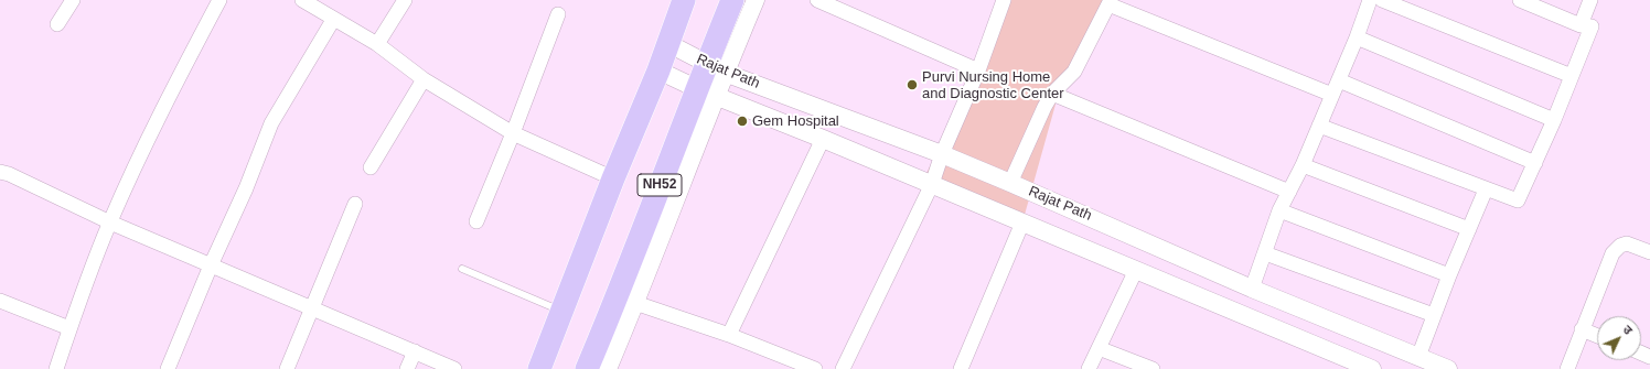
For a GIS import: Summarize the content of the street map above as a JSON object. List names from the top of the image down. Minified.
{"streets":{"highway":["NH52"],"street":["Rajat Path"]},"crossings":[["Rajat Path","NH52"]],"places":["Purvi Nursing Home and Diagnostic Center","Gem Hospital"],"north":"top right"}
